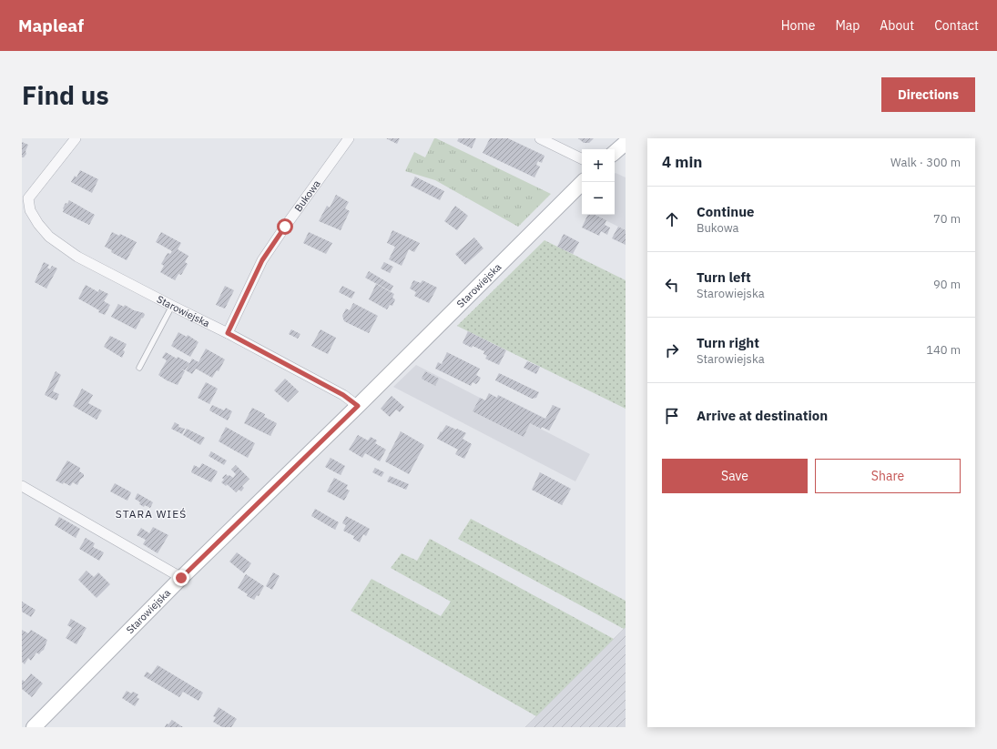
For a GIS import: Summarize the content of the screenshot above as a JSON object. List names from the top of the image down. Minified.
{"streets":{"street":["Bukowa","Starowiejska"]},"crossings":[["Bukowa","Starowiejska"]],"districts":["STARA WIEŚ"],"page":{"header":"Mapleaf","nav":["Home","Map","About","Contact"],"buttons":["Directions",["Save","Share"]],"title":"Find us","heading":["4 min","Walk · 300 m"],"map_buttons":["+","−"],"list":[["Continue","Bukowa","70 m"],["Turn left","Starowiejska","90 m"],["Turn right","Starowiejska","140 m"],"Arrive at destination"]}}
